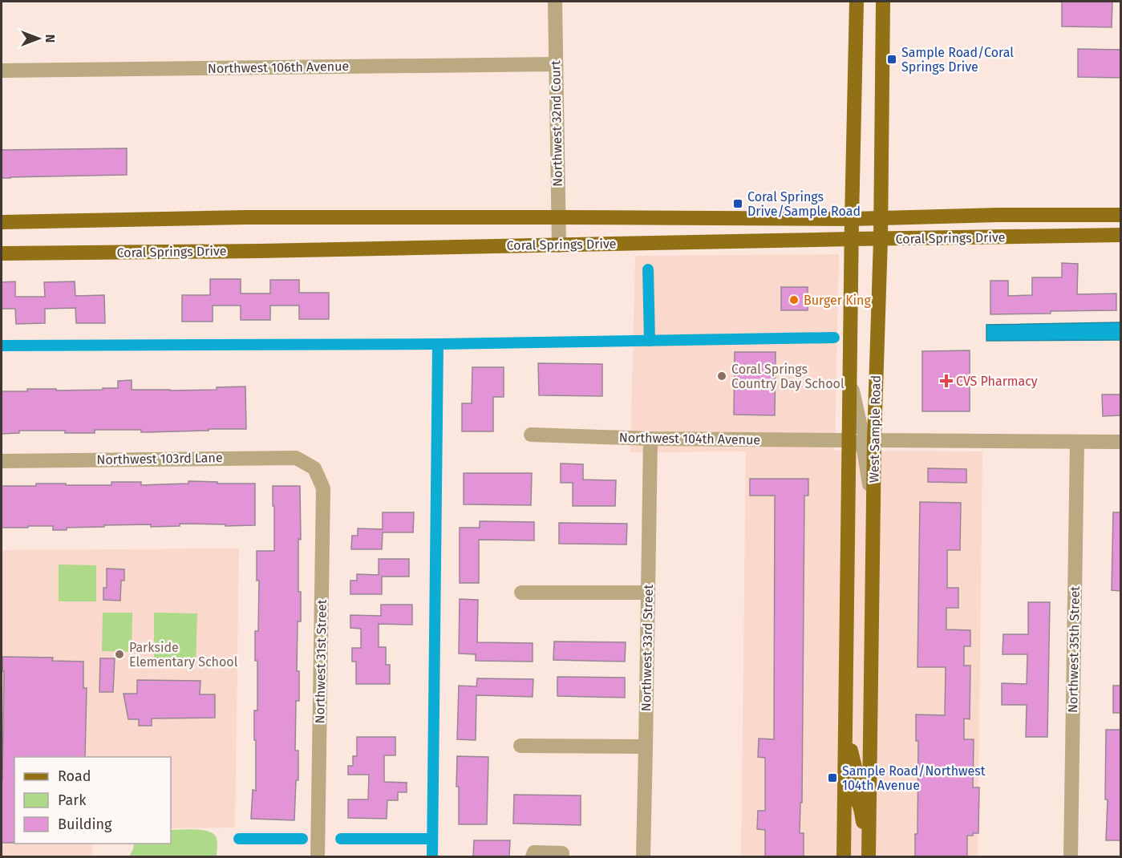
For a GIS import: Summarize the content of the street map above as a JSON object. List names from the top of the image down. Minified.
{"streets":{"main road":["Coral Springs Drive","West Sample Road"],"street":["Northwest 106th Avenue","Northwest 32nd Court","Northwest 104th Avenue","Northwest 103rd Lane","Northwest 33rd Street","Northwest 35th Street","Northwest 31st Street"]},"crossings":[["Northwest 106th Avenue","Northwest 32nd Court"],["Northwest 32nd Court","Coral Springs Drive"],["Coral Springs Drive","West Sample Road"],["West Sample Road","Northwest 104th Avenue"],["Northwest 104th Avenue","Northwest 33rd Street"],["Northwest 103rd Lane","Northwest 31st Street"]],"places":{"transit":["Sample Road/Coral Springs Drive","Coral Springs Drive/Sample Road","Sample Road/Northwest 104th Avenue"],"other":["Burger King","Coral Springs Country Day School","Parkside Elementary School"],"health":["CVS Pharmacy"]},"legend":["Road","Park","Building"],"north":"right"}
